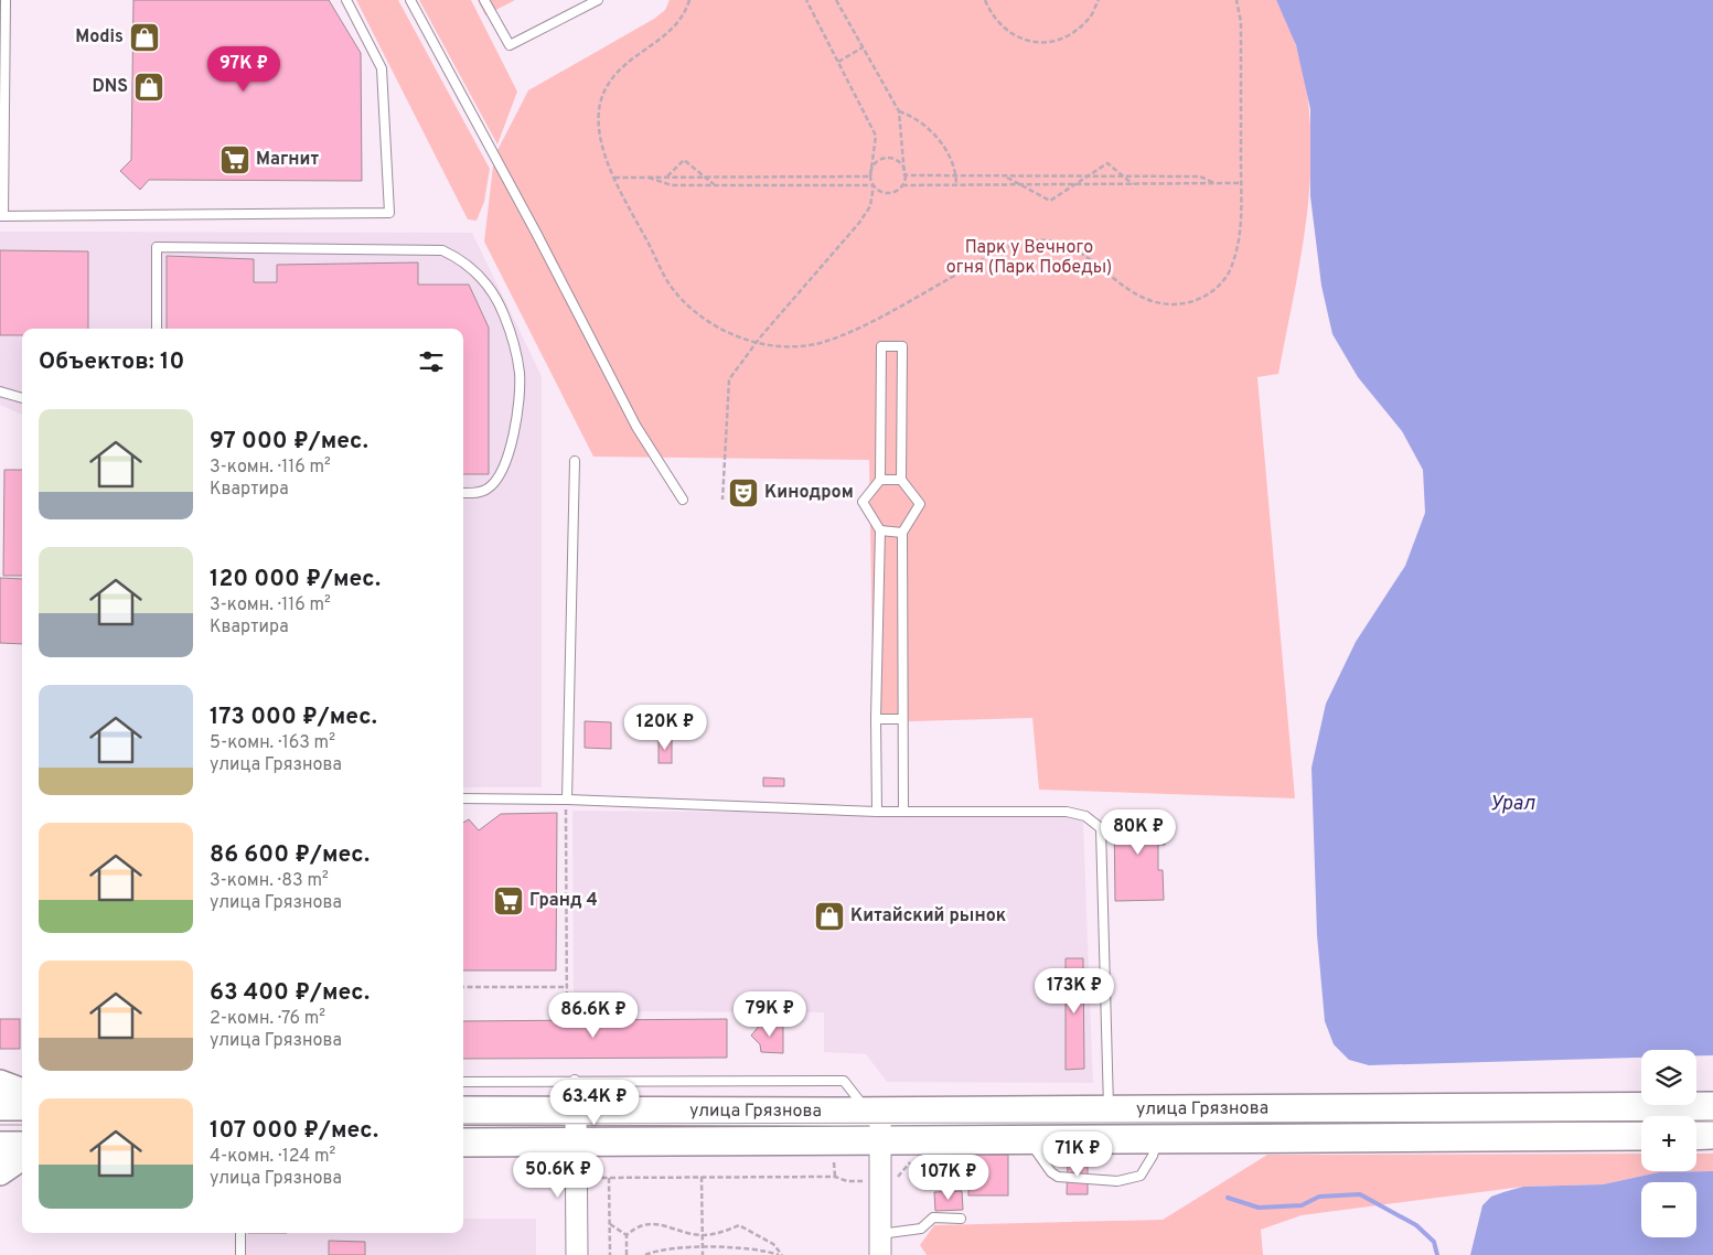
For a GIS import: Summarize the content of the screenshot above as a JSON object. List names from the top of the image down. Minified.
{"streets":{"main road":["улица Грязнова"]},"water":["Урал"],"parks":["Парк у Вечного огня (Парк Победы)"],"places":{"shop":["Modis","DNS","Китайский рынок"],"supermarket":["Магнит","Гранд 4"],"theatre":["Кинодром"]},"page":{"price":["97K ₽","120K ₽","80K ₽","173K ₽","79K ₽","86.6K ₽","63.4K ₽","71K ₽","50.6K ₽","107K ₽"],"heading":"Объектов: 10","list":[{"name":"97 000 ₽/мес.","note":"3-комн. · 116 m² · Квартира"},{"name":"120 000 ₽/мес.","note":"3-комн. · 116 m² · Квартира"},{"name":"173 000 ₽/мес.","note":"5-комн. · 163 m² · улица Грязнова"},{"name":"86 600 ₽/мес.","note":"3-комн. · 83 m² · улица Грязнова"},{"name":"63 400 ₽/мес.","note":"2-комн. · 76 m² · улица Грязнова"},{"name":"107 000 ₽/мес.","note":"4-комн. · 124 m² · улица Грязнова"}],"map_buttons":["+","−"]}}
